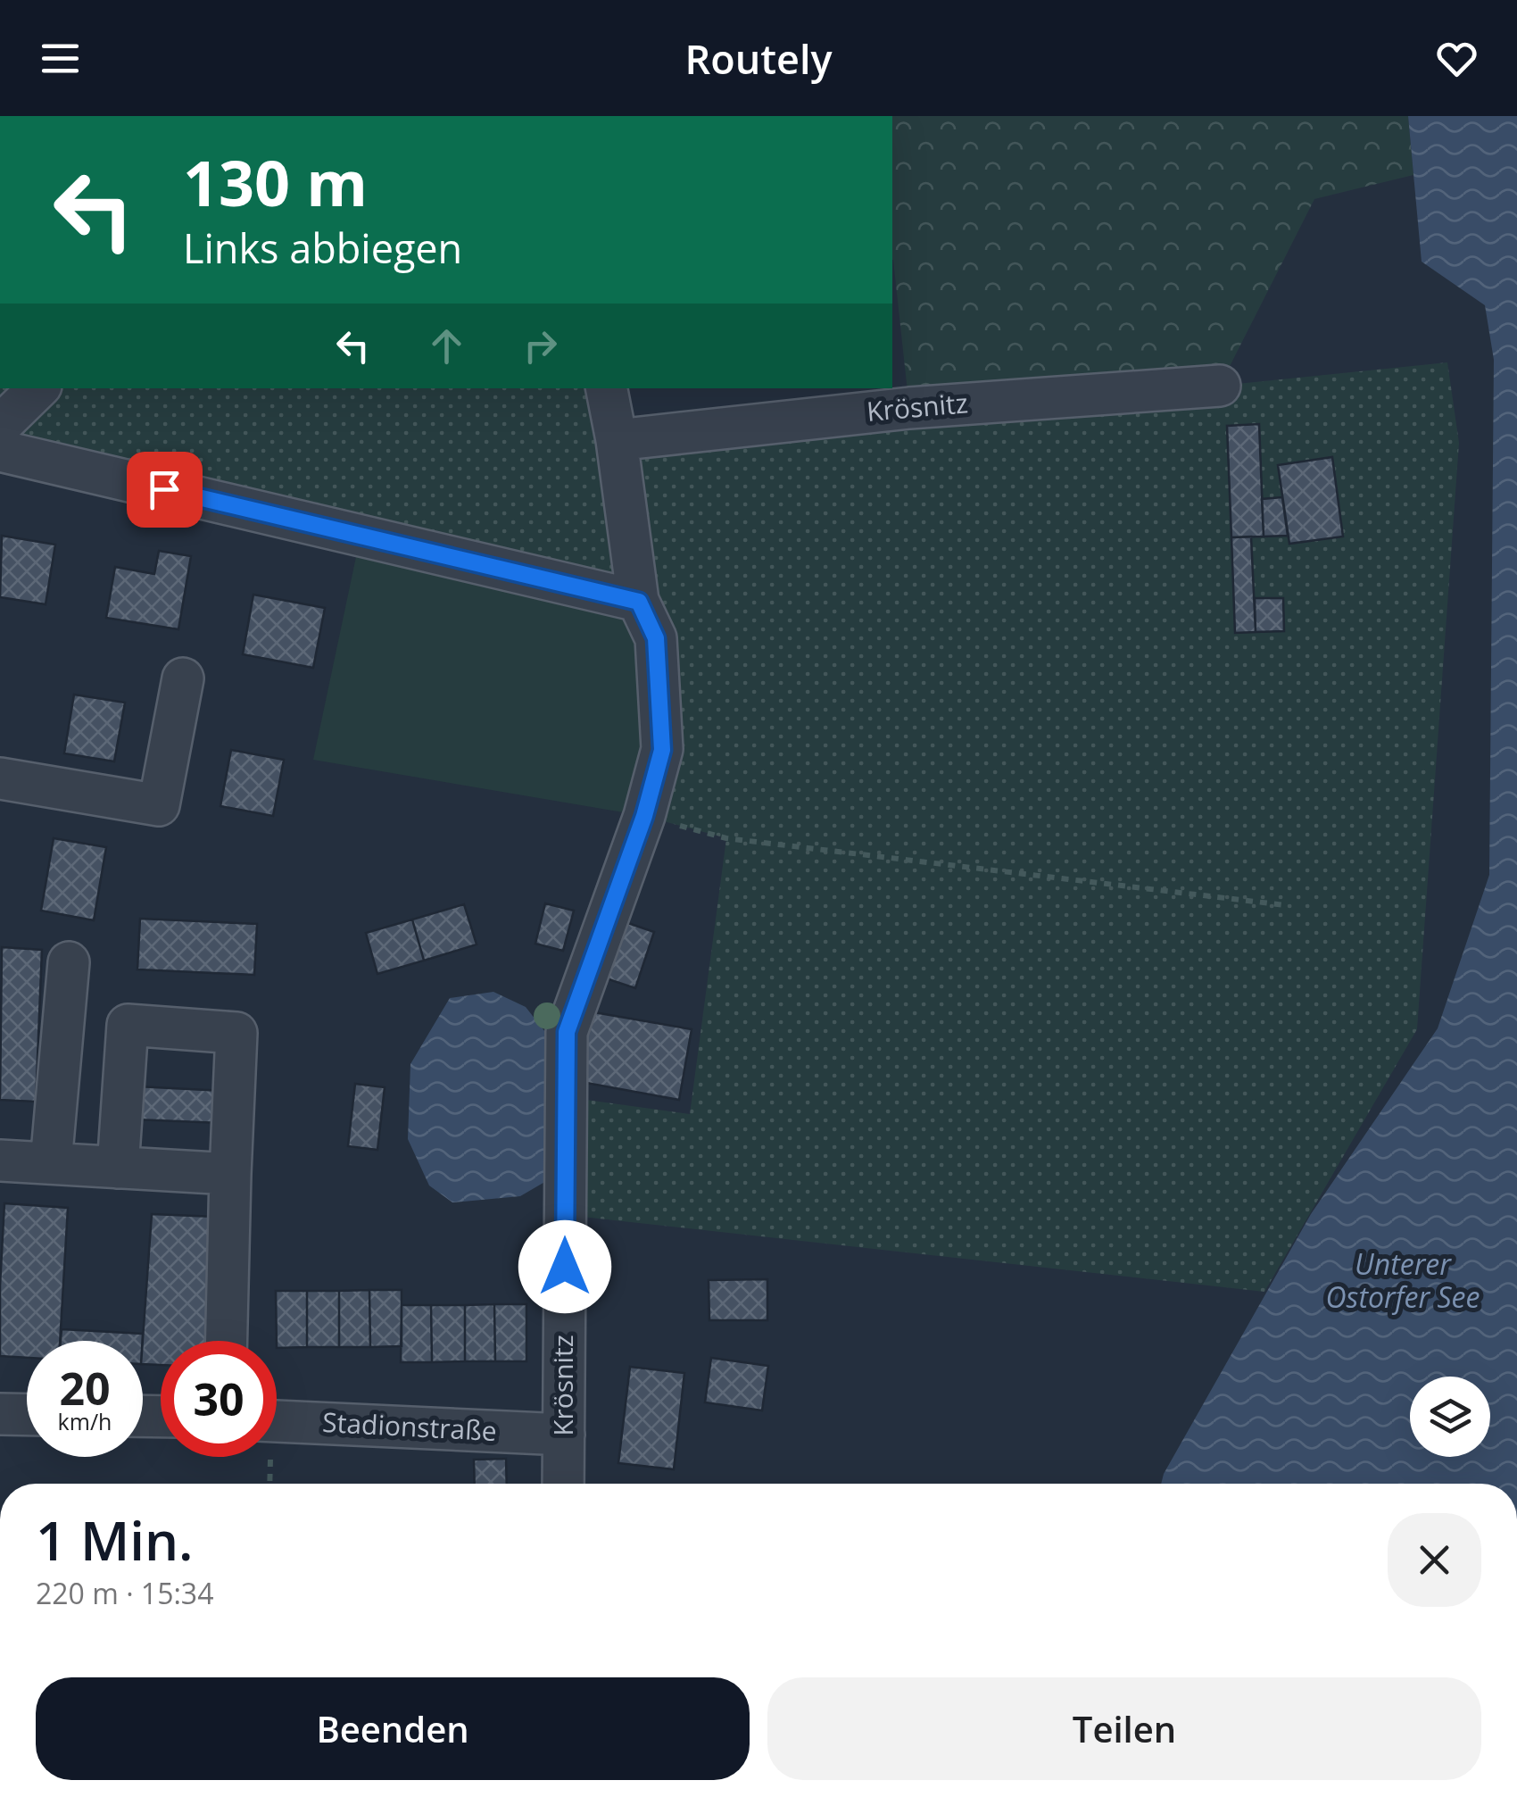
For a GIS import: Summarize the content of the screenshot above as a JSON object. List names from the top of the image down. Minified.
{"streets":{"street":["Krösnitz","Stadionstraße"]},"crossings":[["Krösnitz","Stadionstraße"]],"water":["Unterer Ostorfer See"],"page":{"header":"Routely","turn":["130 m","Links abbiegen"],"speed":"20 km/h","limit":"30","heading":["1 Min.","220 m · 15:34"],"buttons":["Beenden","Teilen"]}}
